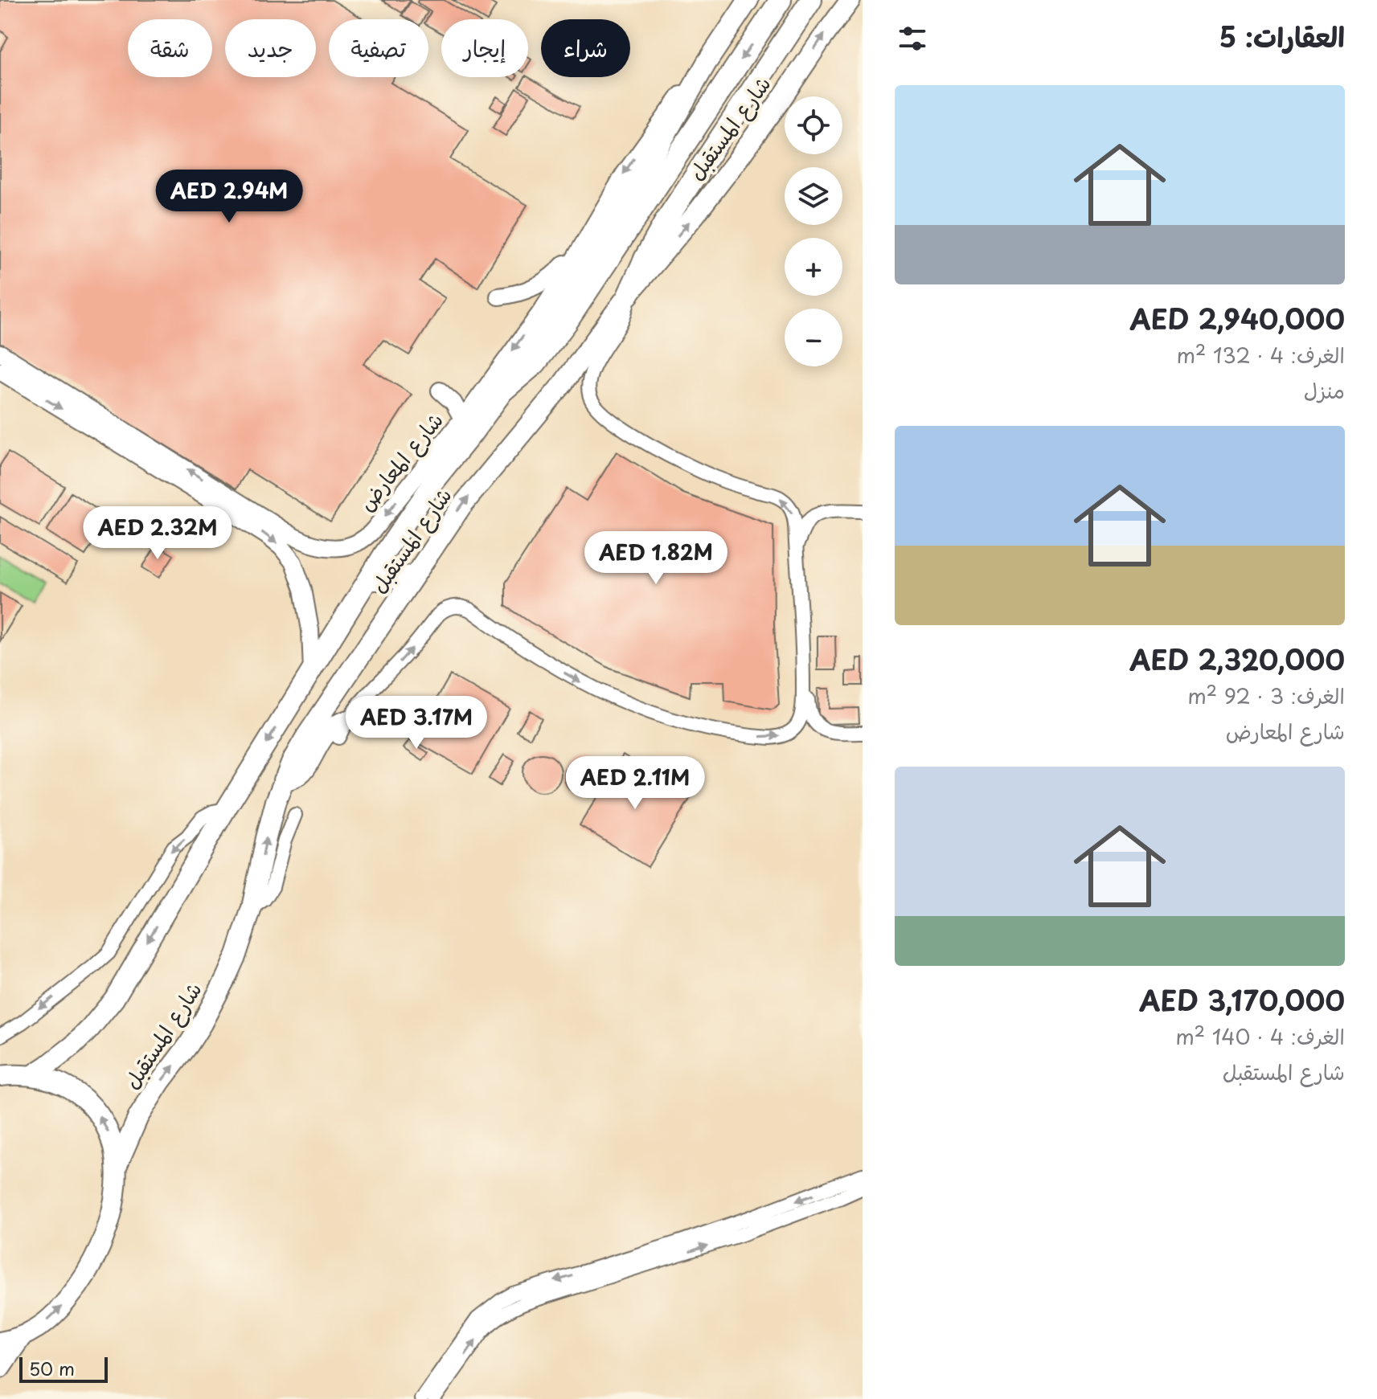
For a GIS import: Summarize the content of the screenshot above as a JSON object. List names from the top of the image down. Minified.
{"streets":{"main road":["شارع المستقبل"],"street":["شارع المعارض"]},"crossings":[["شارع المستقبل","شارع المعارض"]],"scale_bar":"50 m","page":{"heading":"العقارات: 5","chip":["شراء","إيجار","تصفية","جديد","شقة"],"list":[{"name":"AED 2,940,000","note":"الغرف: 4 · 132 m² · منزل"},{"name":"AED 2,320,000","note":"الغرف: 3 · 92 m² · شارع المعارض"},{"name":"AED 3,170,000","note":"الغرف: 4 · 140 m² · شارع المستقبل"}],"map_buttons":["+","−"],"price":["AED 2.94M","AED 2.32M","AED 1.82M","AED 3.17M","AED 2.11M"],"scale":"50 m"}}
